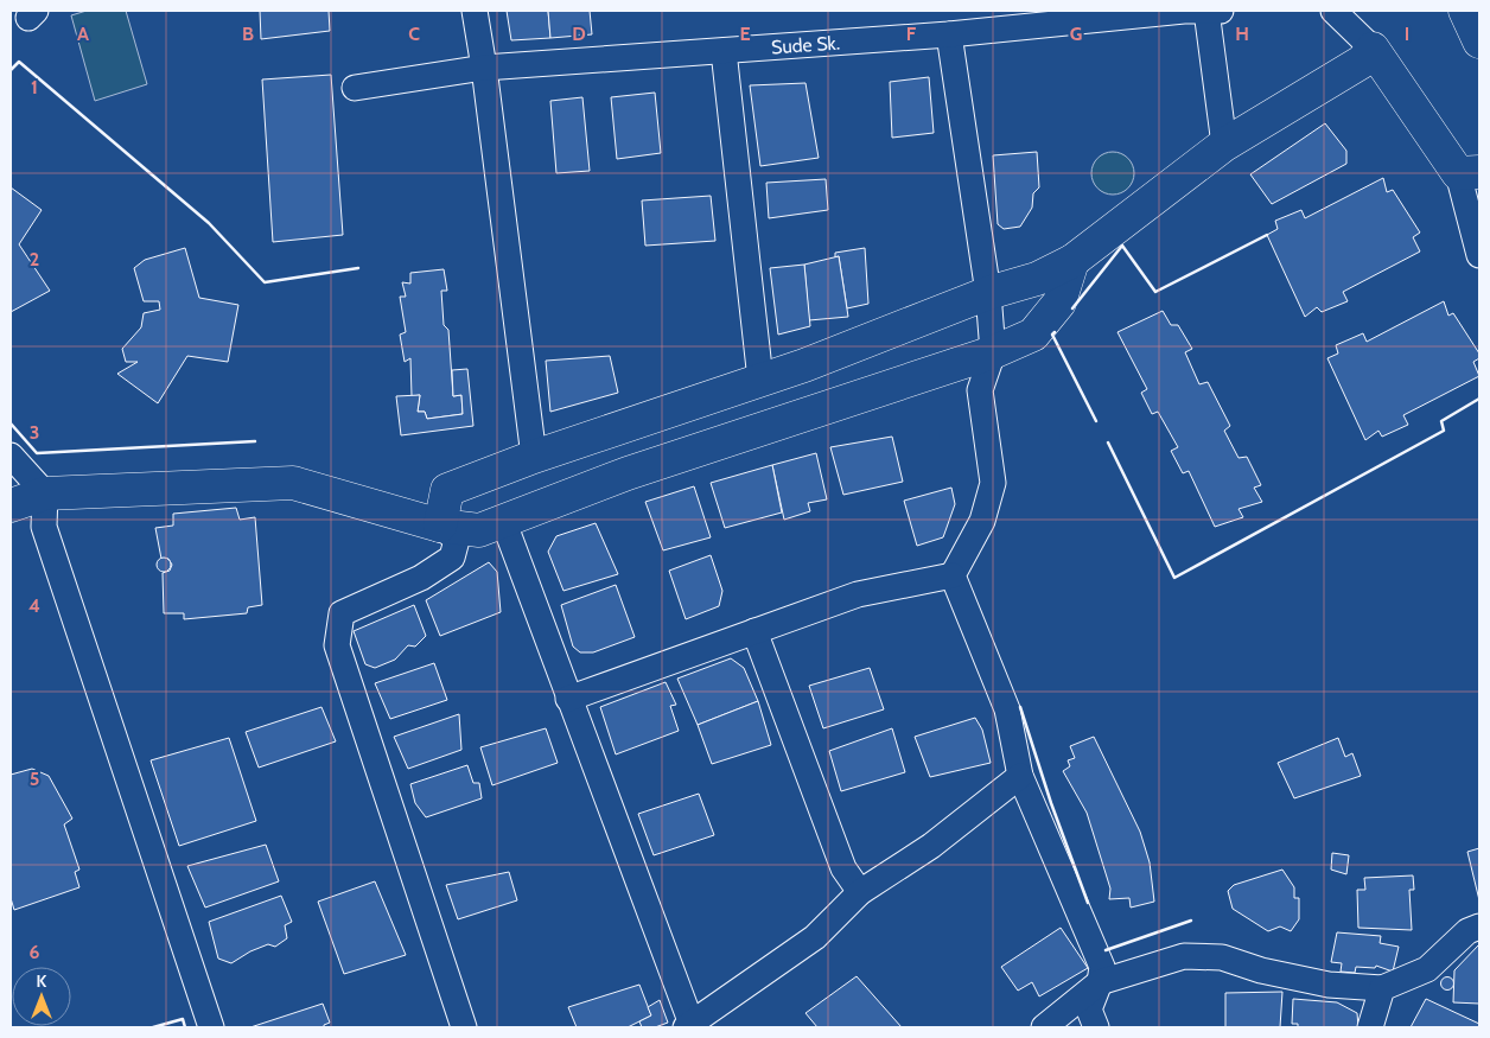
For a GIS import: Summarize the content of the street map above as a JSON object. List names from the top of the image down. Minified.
{"streets":{"street":["Sude Sk."]},"north":"top","grid":{"columns":["A","B","C","D","E","F","G","H","I"],"rows":["1","2","3","4","5","6"]}}
